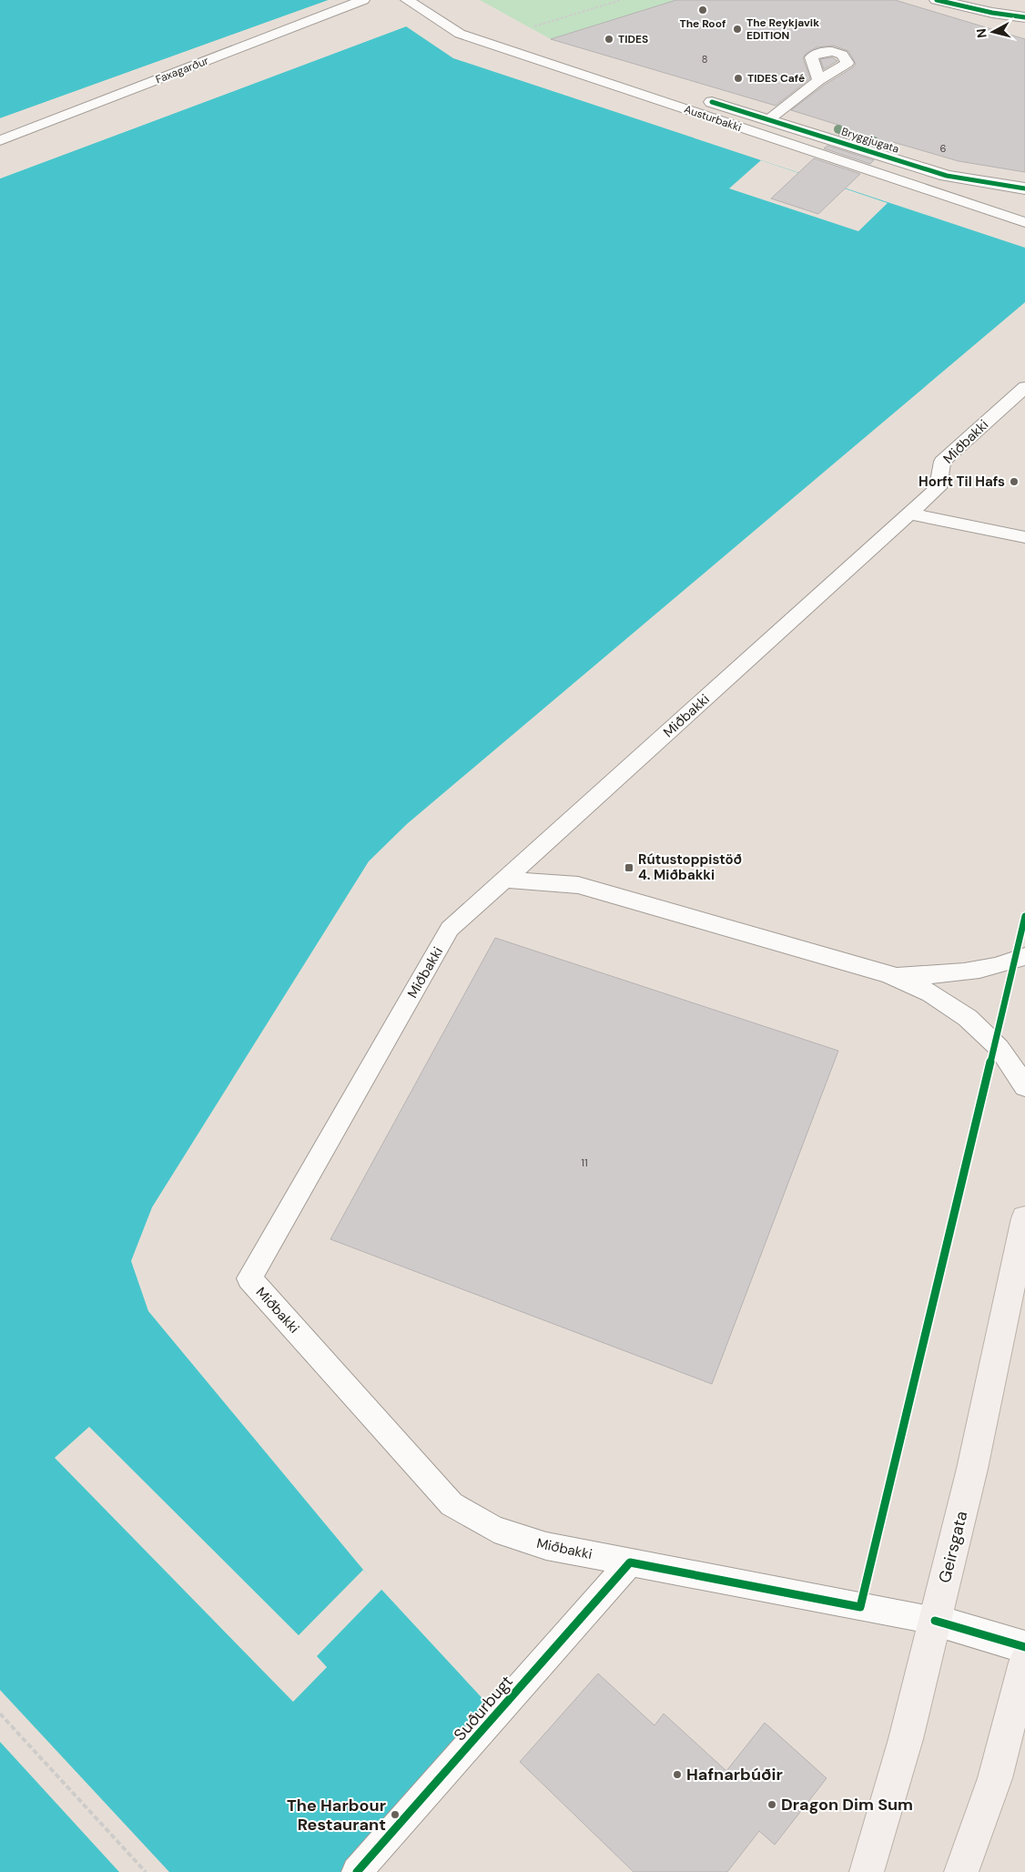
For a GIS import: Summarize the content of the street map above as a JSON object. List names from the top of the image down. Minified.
{"streets":{"main road":["Geirsgata"],"street":["Bryggjugata"],"lane":["Faxagarður","Austurbakki","Miðbakki","Suðurbugt"]},"crossings":[["Miðbakki","Suðurbugt"]],"places":{"other":["The Roof","The Reykjavik EDITION","TIDES","TIDES Café","Horft Til Hafs","Hafnarbúðir","Dragon Dim Sum","The Harbour Restaurant"],"transit":["Rútustoppistöð 4. Miðbakki"]},"house_numbers":["8","6","11"],"north":"left"}
